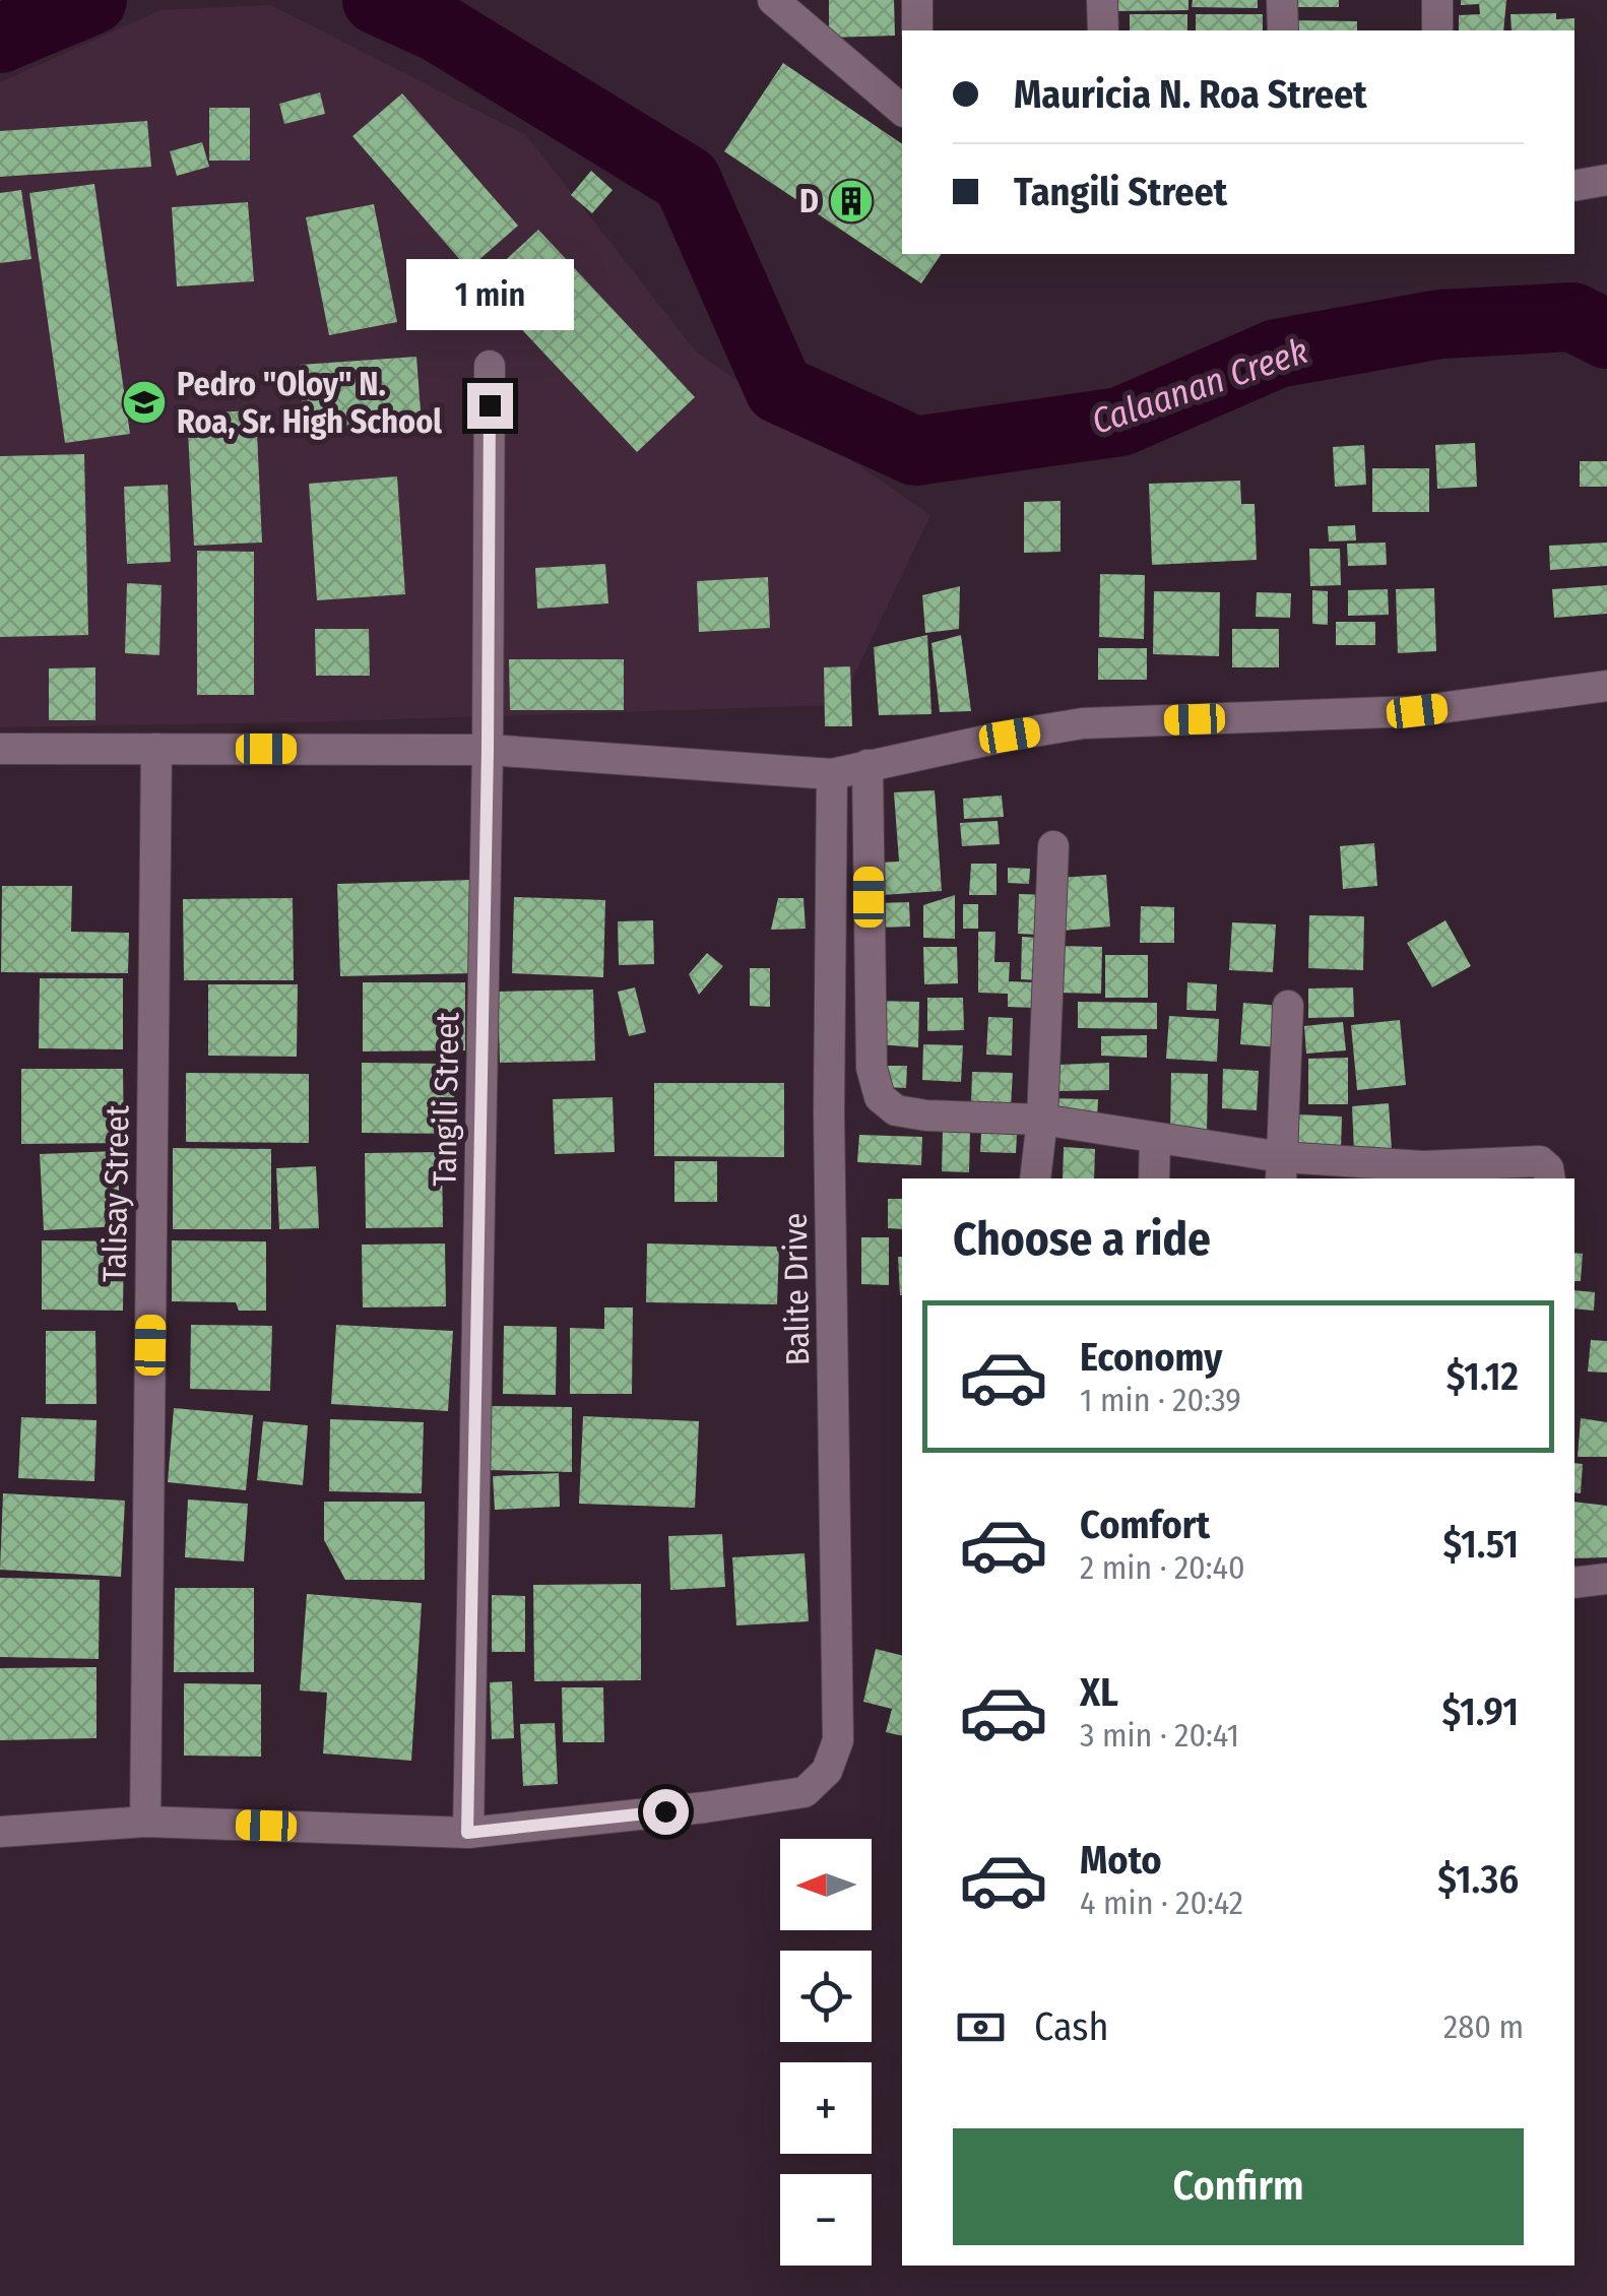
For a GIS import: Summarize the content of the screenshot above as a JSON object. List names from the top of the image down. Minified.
{"streets":{"street":["Tangili Street","Talisay Street","Balite Drive"]},"crossings":[["Tangili Street","Balite Drive"]],"water":["Calaanan Creek"],"places":{"building":["D"],"school or university":["Pedro \"Oloy\" N. Roa, Sr. High School"]},"north":"left","page":{"banner":["Mauricia N. Roa Street","Tangili Street"],"bubble":"1 min","heading":"Choose a ride","list":[{"name":"Economy","note":"1 min · 20:39","value":"$1.12"},{"name":"Comfort","note":"2 min · 20:40","value":"$1.51"},{"name":"XL","note":"3 min · 20:41","value":"$1.91"},{"name":"Moto","note":"4 min · 20:42","value":"$1.36"}],"map_buttons":["+","−"],"pay":["Cash","280 m"],"buttons":"Confirm"}}
